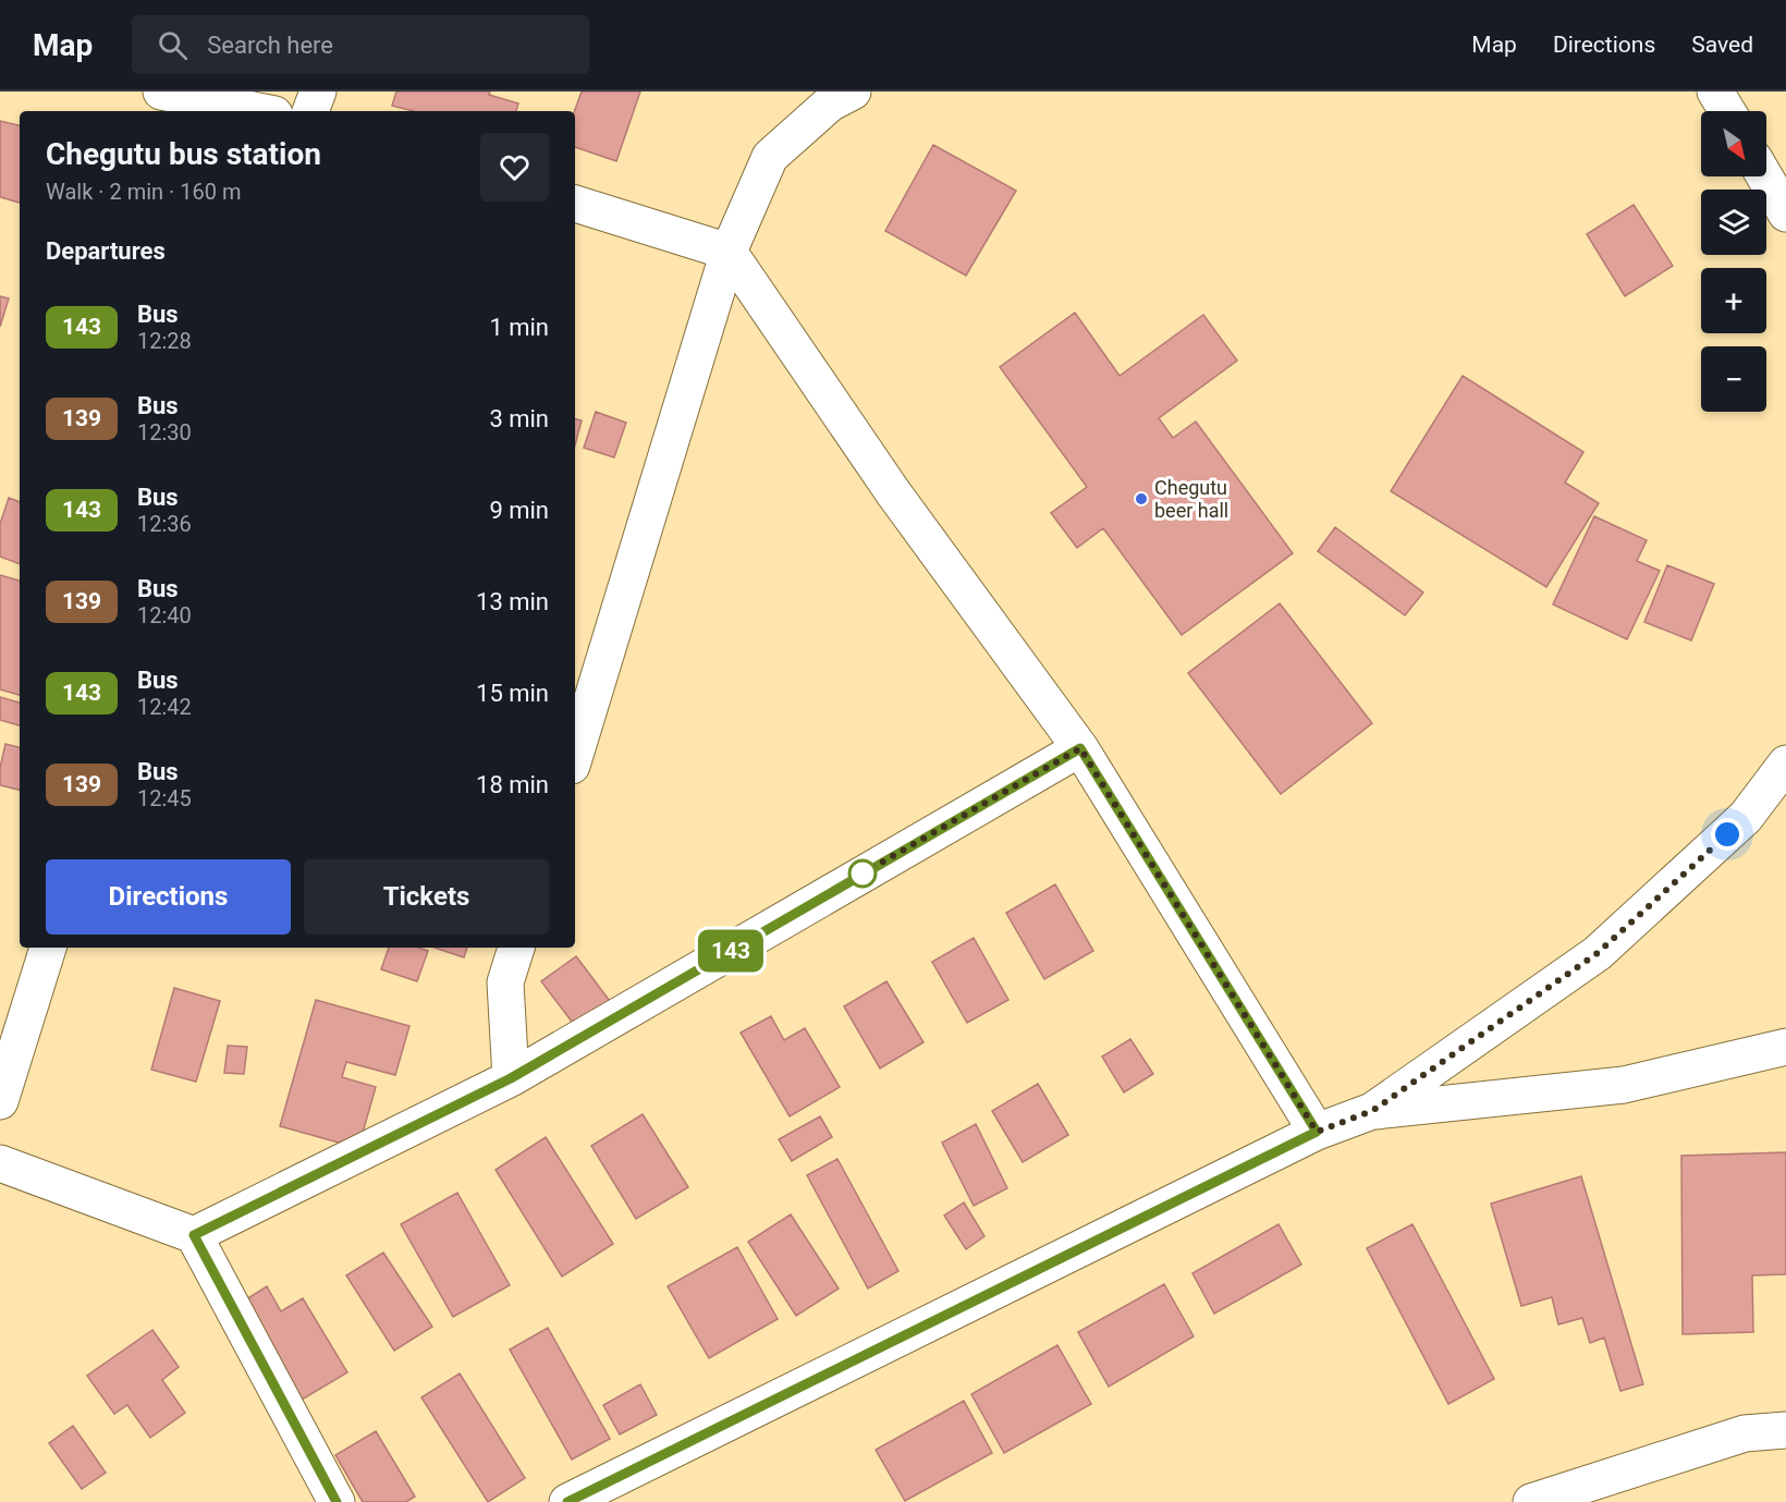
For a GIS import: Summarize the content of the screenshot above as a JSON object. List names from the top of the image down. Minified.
{"places":["Chegutu beer hall"],"lines":["bus line 143"],"north":"bottom right","page":{"header":"Map","search":"Search here","nav":["Map","Directions","Saved"],"on_map":"143","map_buttons":["+","−"],"heading":[["Chegutu bus station","Walk · 2 min · 160 m"],"Departures"],"list":[{"mark":"143","name":"Bus","note":"12:28","value":"1 min"},{"mark":"139","name":"Bus","note":"12:30","value":"3 min"},{"mark":"143","name":"Bus","note":"12:36","value":"9 min"},{"mark":"139","name":"Bus","note":"12:40","value":"13 min"},{"mark":"143","name":"Bus","note":"12:42","value":"15 min"},{"mark":"139","name":"Bus","note":"12:45","value":"18 min"}],"buttons":["Directions","Tickets"]}}
